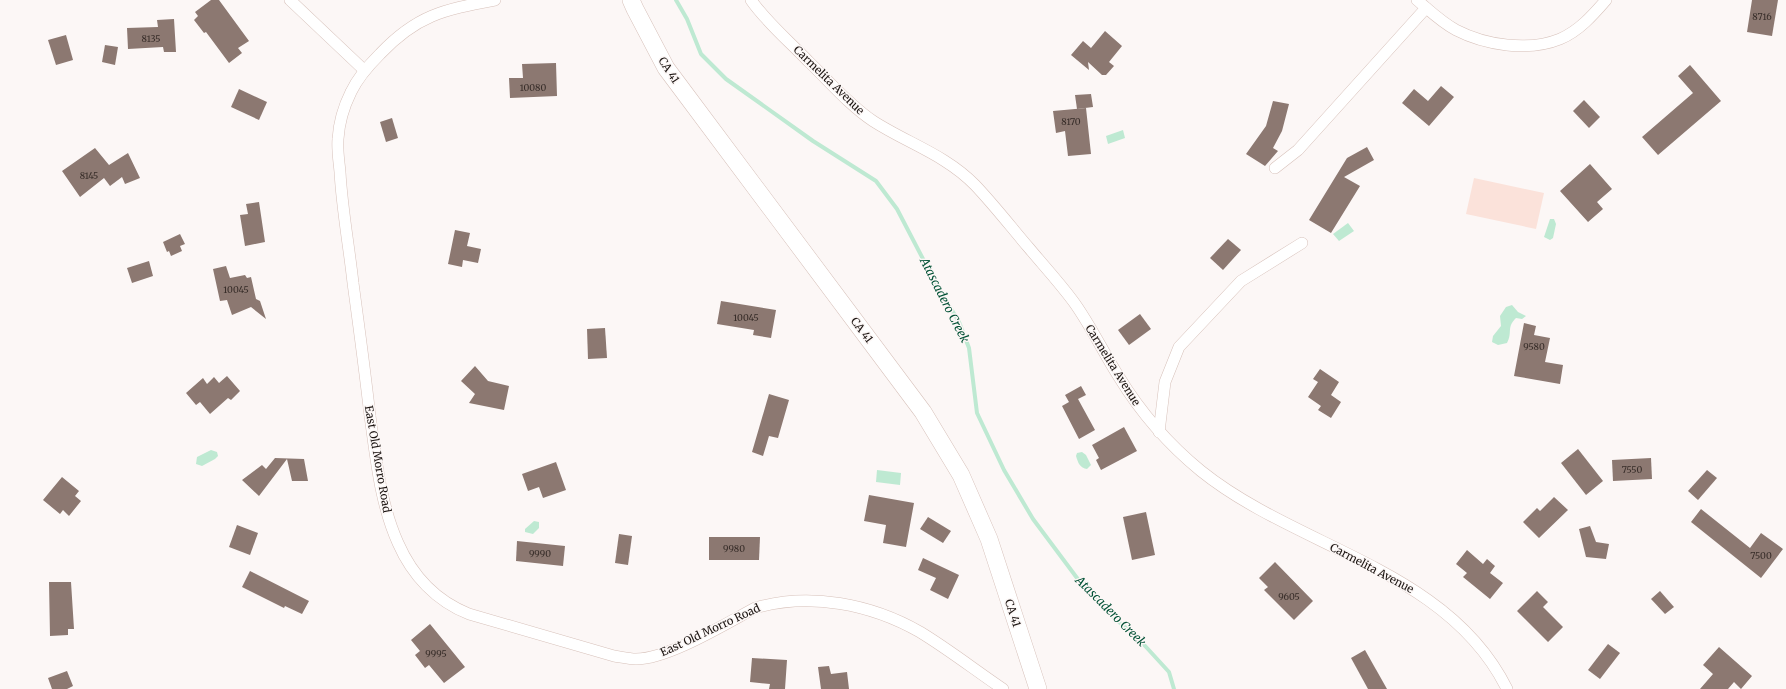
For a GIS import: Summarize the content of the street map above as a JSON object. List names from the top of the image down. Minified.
{"streets":{"main road":["CA 41"],"street":["Carmelita Avenue","East Old Morro Road"]},"water":["Atascadero Creek"],"house_numbers":["8716","8135","10080","8170","8145","10045","10045","9580","7550","9980","9990","7500","9605","9995"]}
